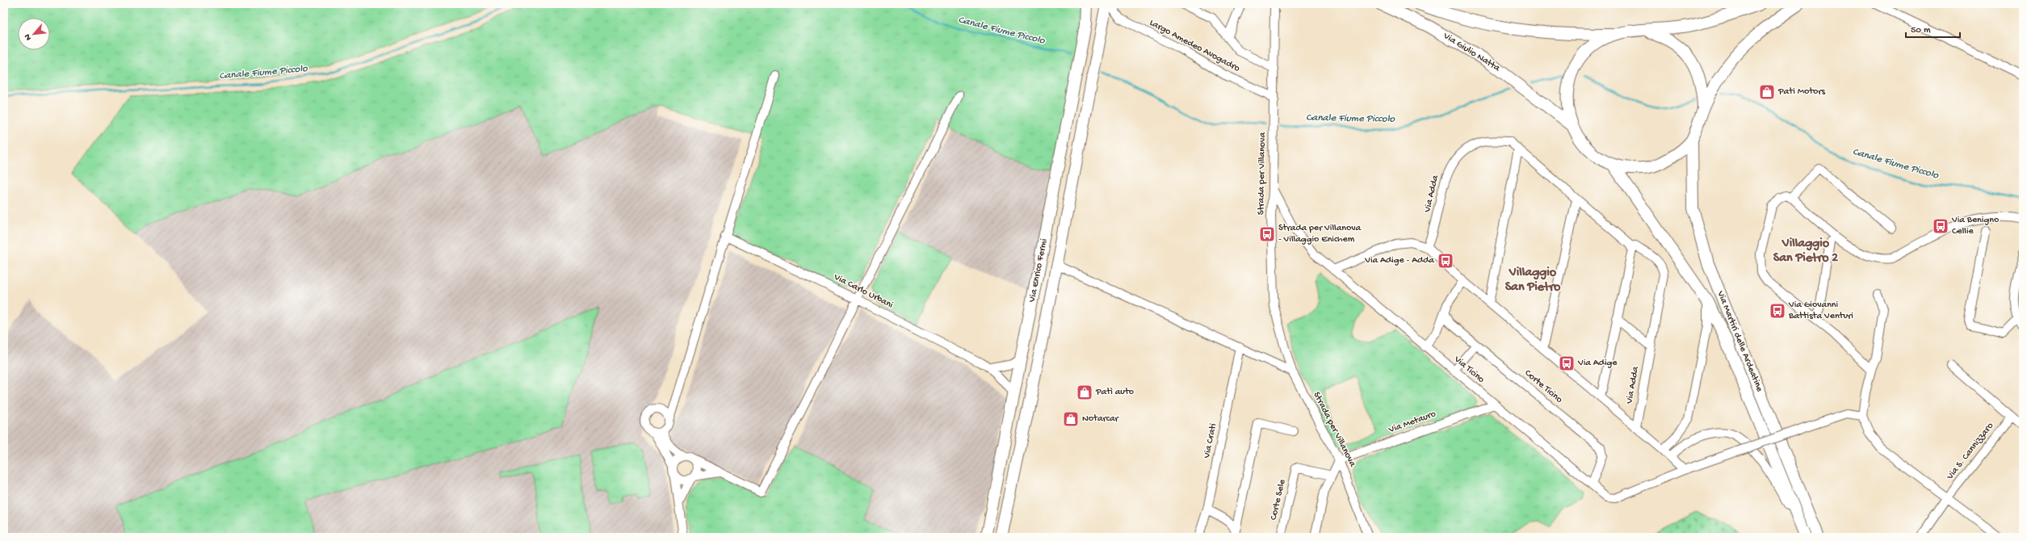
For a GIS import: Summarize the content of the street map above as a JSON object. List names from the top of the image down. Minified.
{"streets":{"street":["Largo Amedeo Avogadro","Via Giulio Natta","Strada per Villanova","Via Adda","Via Enrico Fermi","Via Carlo Urbani","Via Martiri delle Ardeatine","Via Ticino","Corte Ticino","Via Metauro","Via Crati","Via S. Cannizzaro","Corte Sele"]},"crossings":[["Largo Amedeo Avogadro","Strada per Villanova"],["Strada per Villanova","Via Enrico Fermi"],["Strada per Villanova","Via Ticino"],["Strada per Villanova","Via Metauro"],["Via Enrico Fermi","Via Carlo Urbani"],["Via Enrico Fermi","Via Crati"],["Via Ticino","Corte Ticino"],["Via Ticino","Via Metauro"]],"districts":["Villaggio San Pietro 2","Villaggio San Pietro"],"water":["Canale Fiume Piccolo"],"places":{"shop":["Pati Motors","Patì auto","Notarcar"],"bus stop":["Via Benigno Cellie","Strada per Villanova - Villaggio Enichem","Via Adige - Adda","Via Giovanni Battista Venturi","Via Adige"]},"scale_bar":"50 m","north":"bottom left"}
